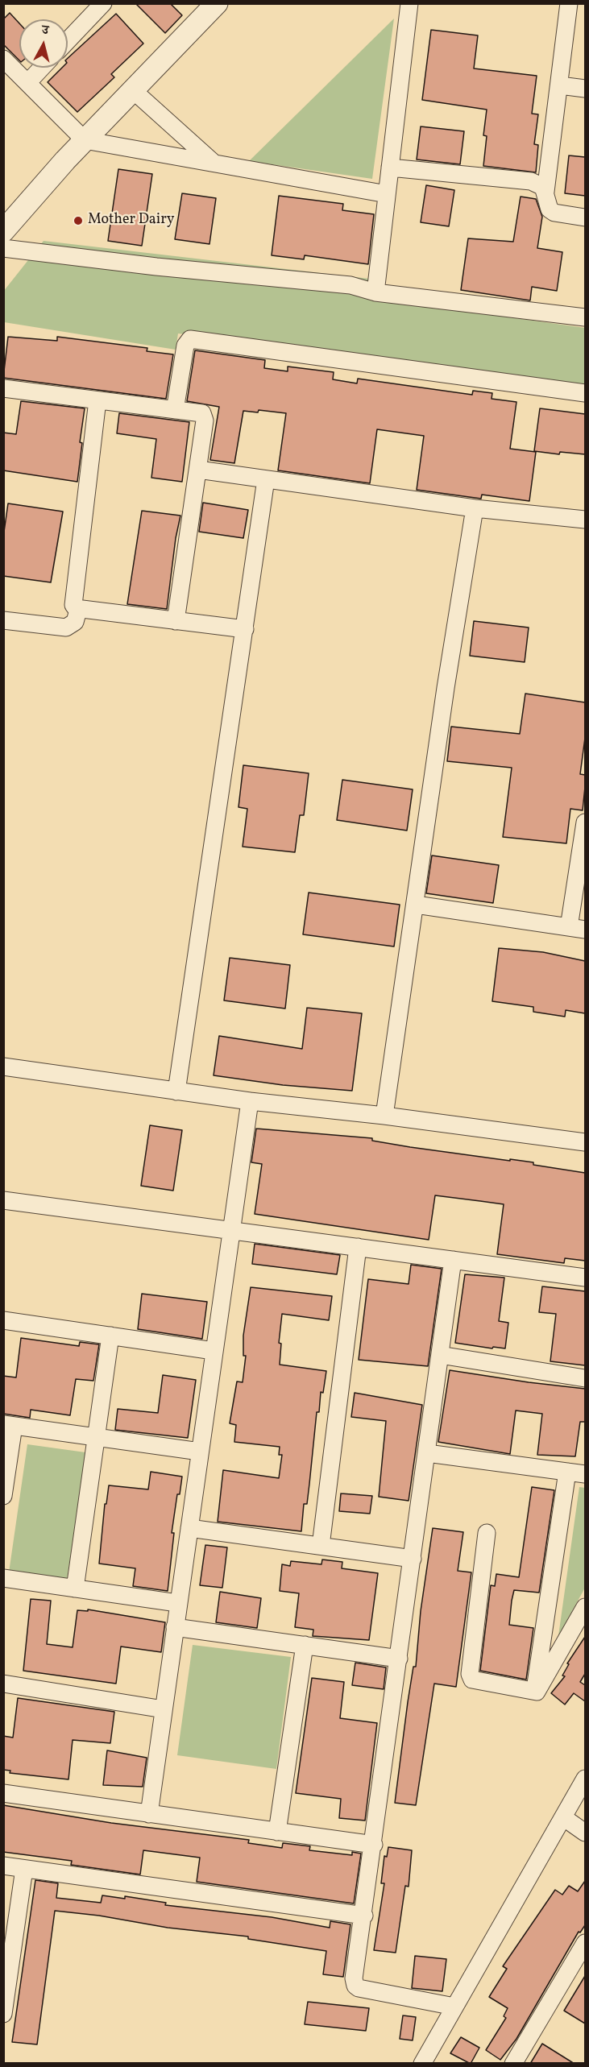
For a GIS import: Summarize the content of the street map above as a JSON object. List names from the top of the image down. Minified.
{"places":["Mother Dairy"],"north":"top"}
